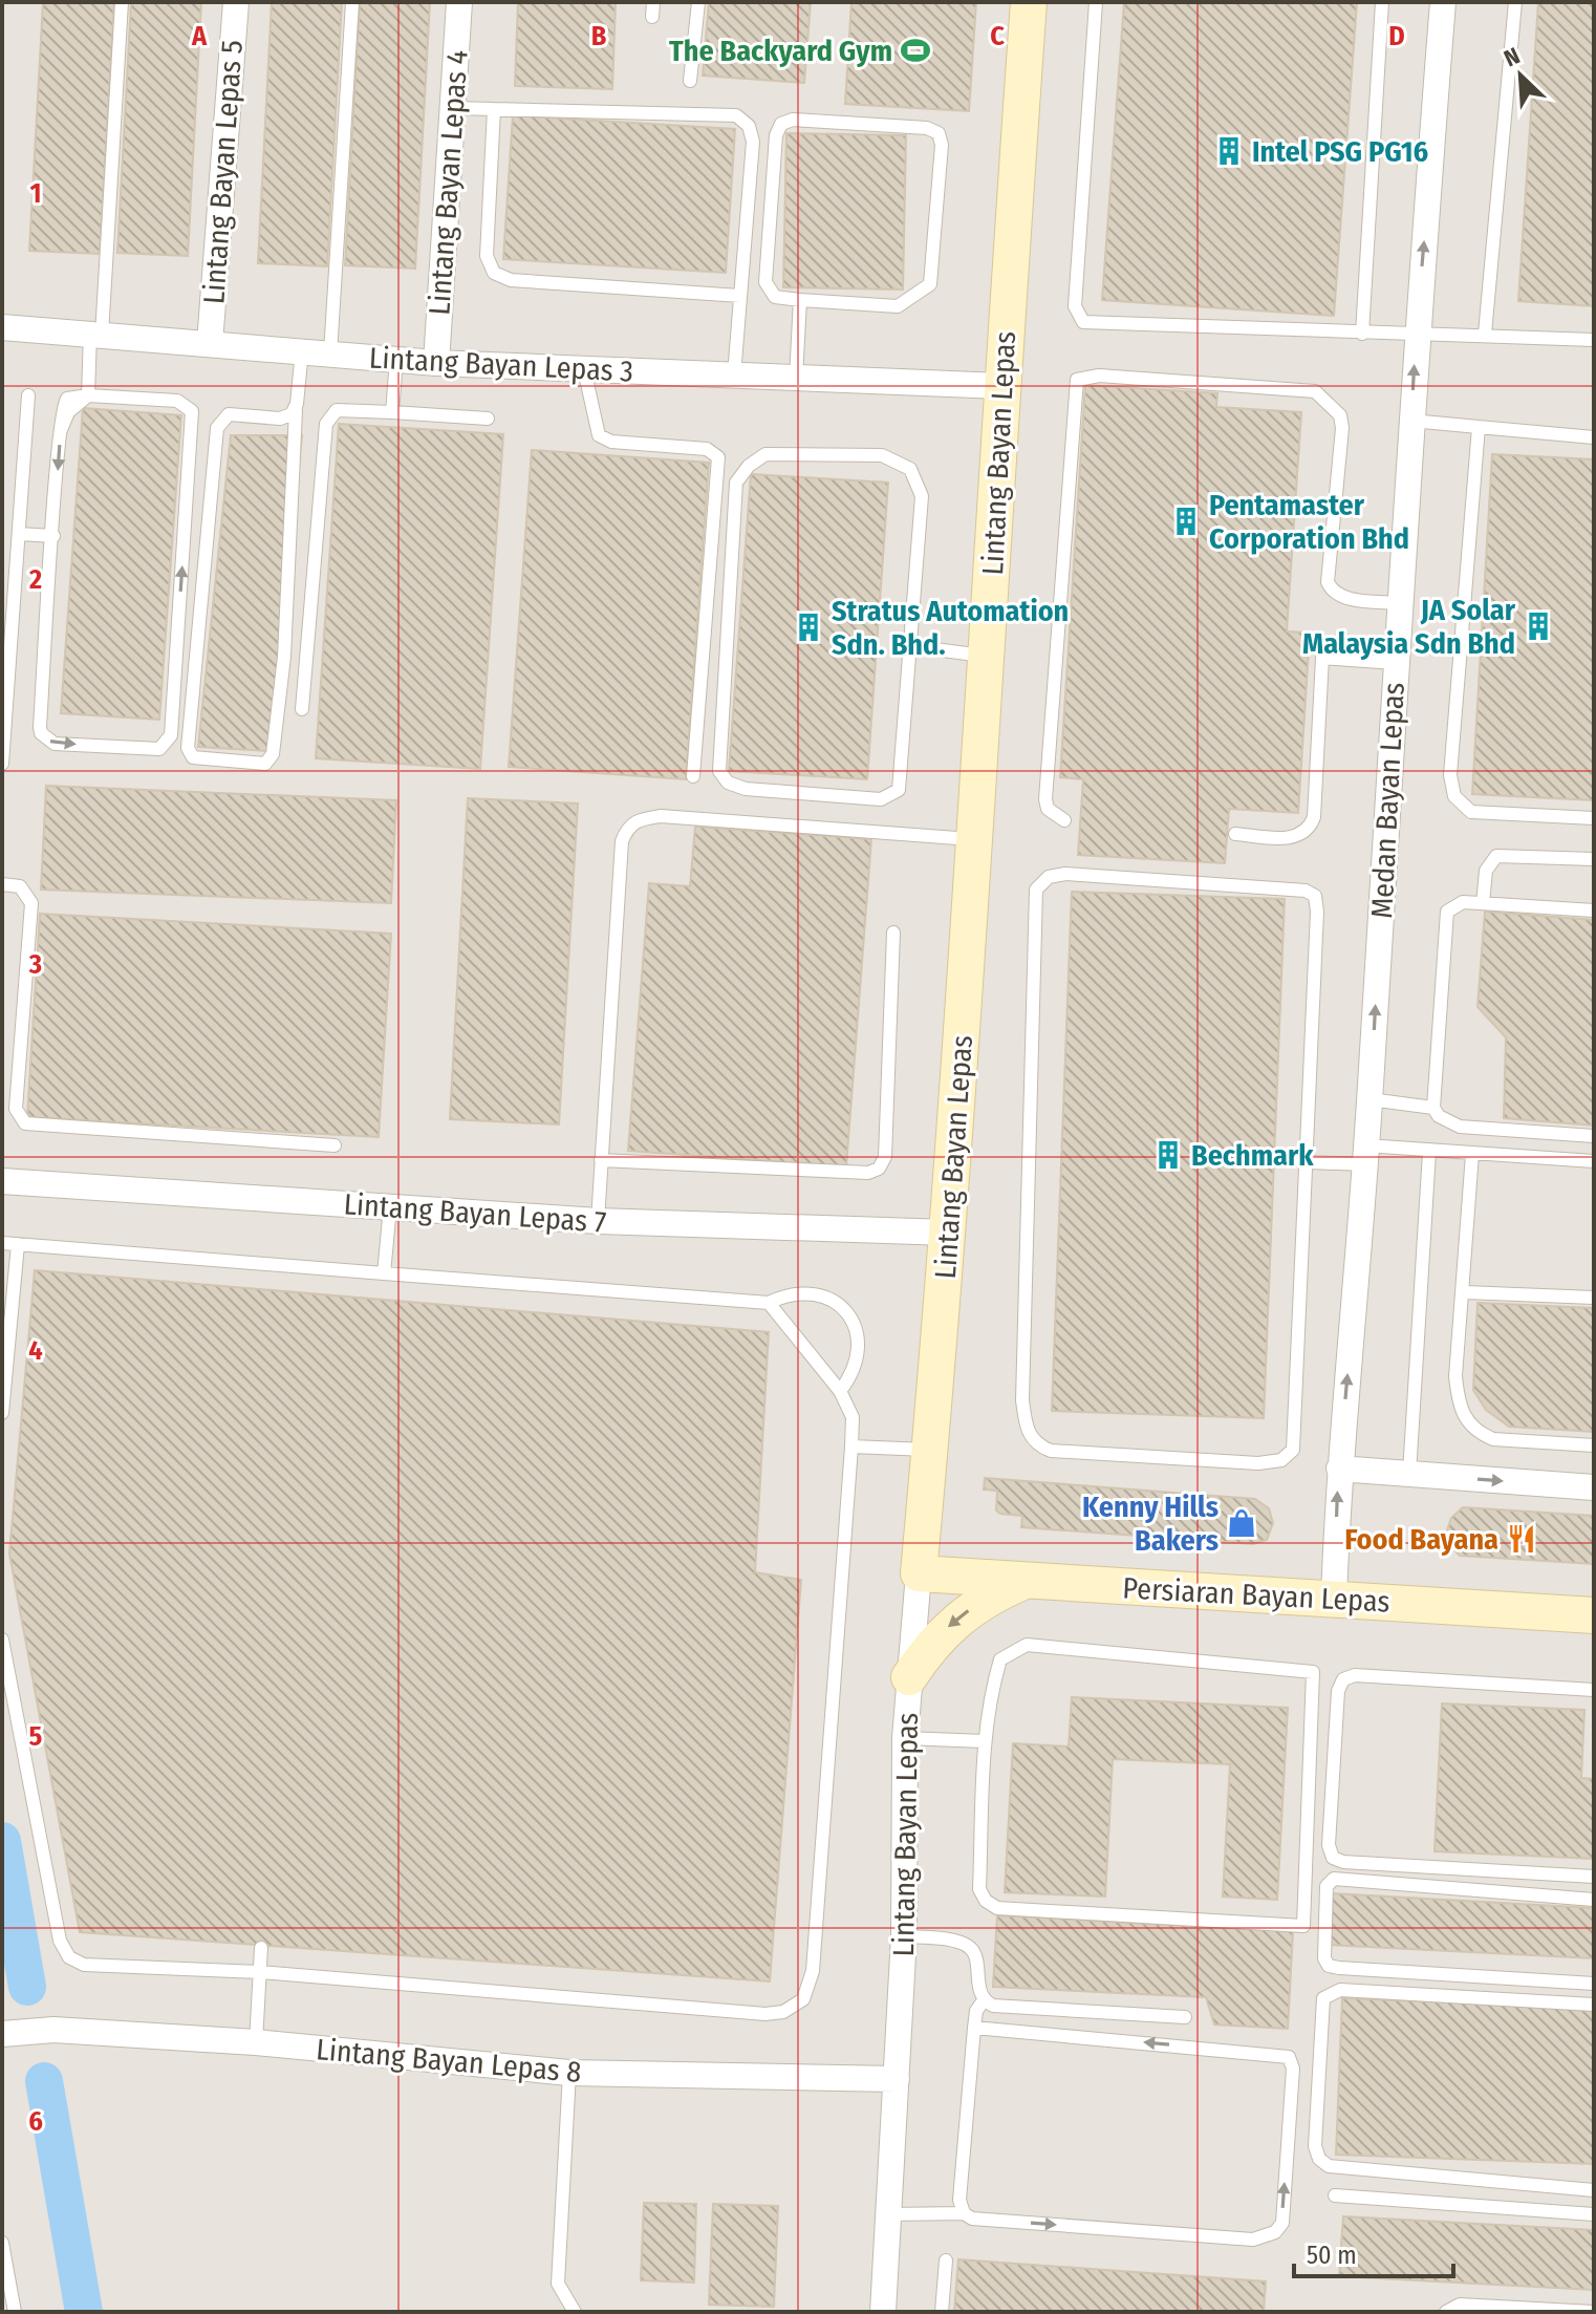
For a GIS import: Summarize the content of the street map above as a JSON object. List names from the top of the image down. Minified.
{"streets":{"street":["Lintang Bayan Lepas 5","Lintang Bayan Lepas 4","Lintang Bayan Lepas 3","Lintang Bayan Lepas","Medan Bayan Lepas","Lintang Bayan Lepas 7","Persiaran Bayan Lepas","Lintang Bayan Lepas 8"]},"crossings":[["Lintang Bayan Lepas 5","Lintang Bayan Lepas 3"],["Lintang Bayan Lepas 4","Lintang Bayan Lepas 3"],["Lintang Bayan Lepas 3","Lintang Bayan Lepas"],["Lintang Bayan Lepas","Lintang Bayan Lepas 7"],["Lintang Bayan Lepas","Persiaran Bayan Lepas"],["Lintang Bayan Lepas","Lintang Bayan Lepas 8"],["Medan Bayan Lepas","Persiaran Bayan Lepas"]],"one_way":["Medan Bayan Lepas"],"places":{"sports":["The Backyard Gym"],"building":["Intel PSG PG16","Pentamaster Corporation Bhd","JA Solar Malaysia Sdn Bhd","Stratus Automation Sdn. Bhd.","Bechmark"],"shop":["Kenny Hills Bakers"],"restaurant":["Food Bayana"]},"scale_bar":"50 m","north":"top left","grid":{"columns":["A","B","C","D"],"rows":["1","2","3","4","5","6"]}}
